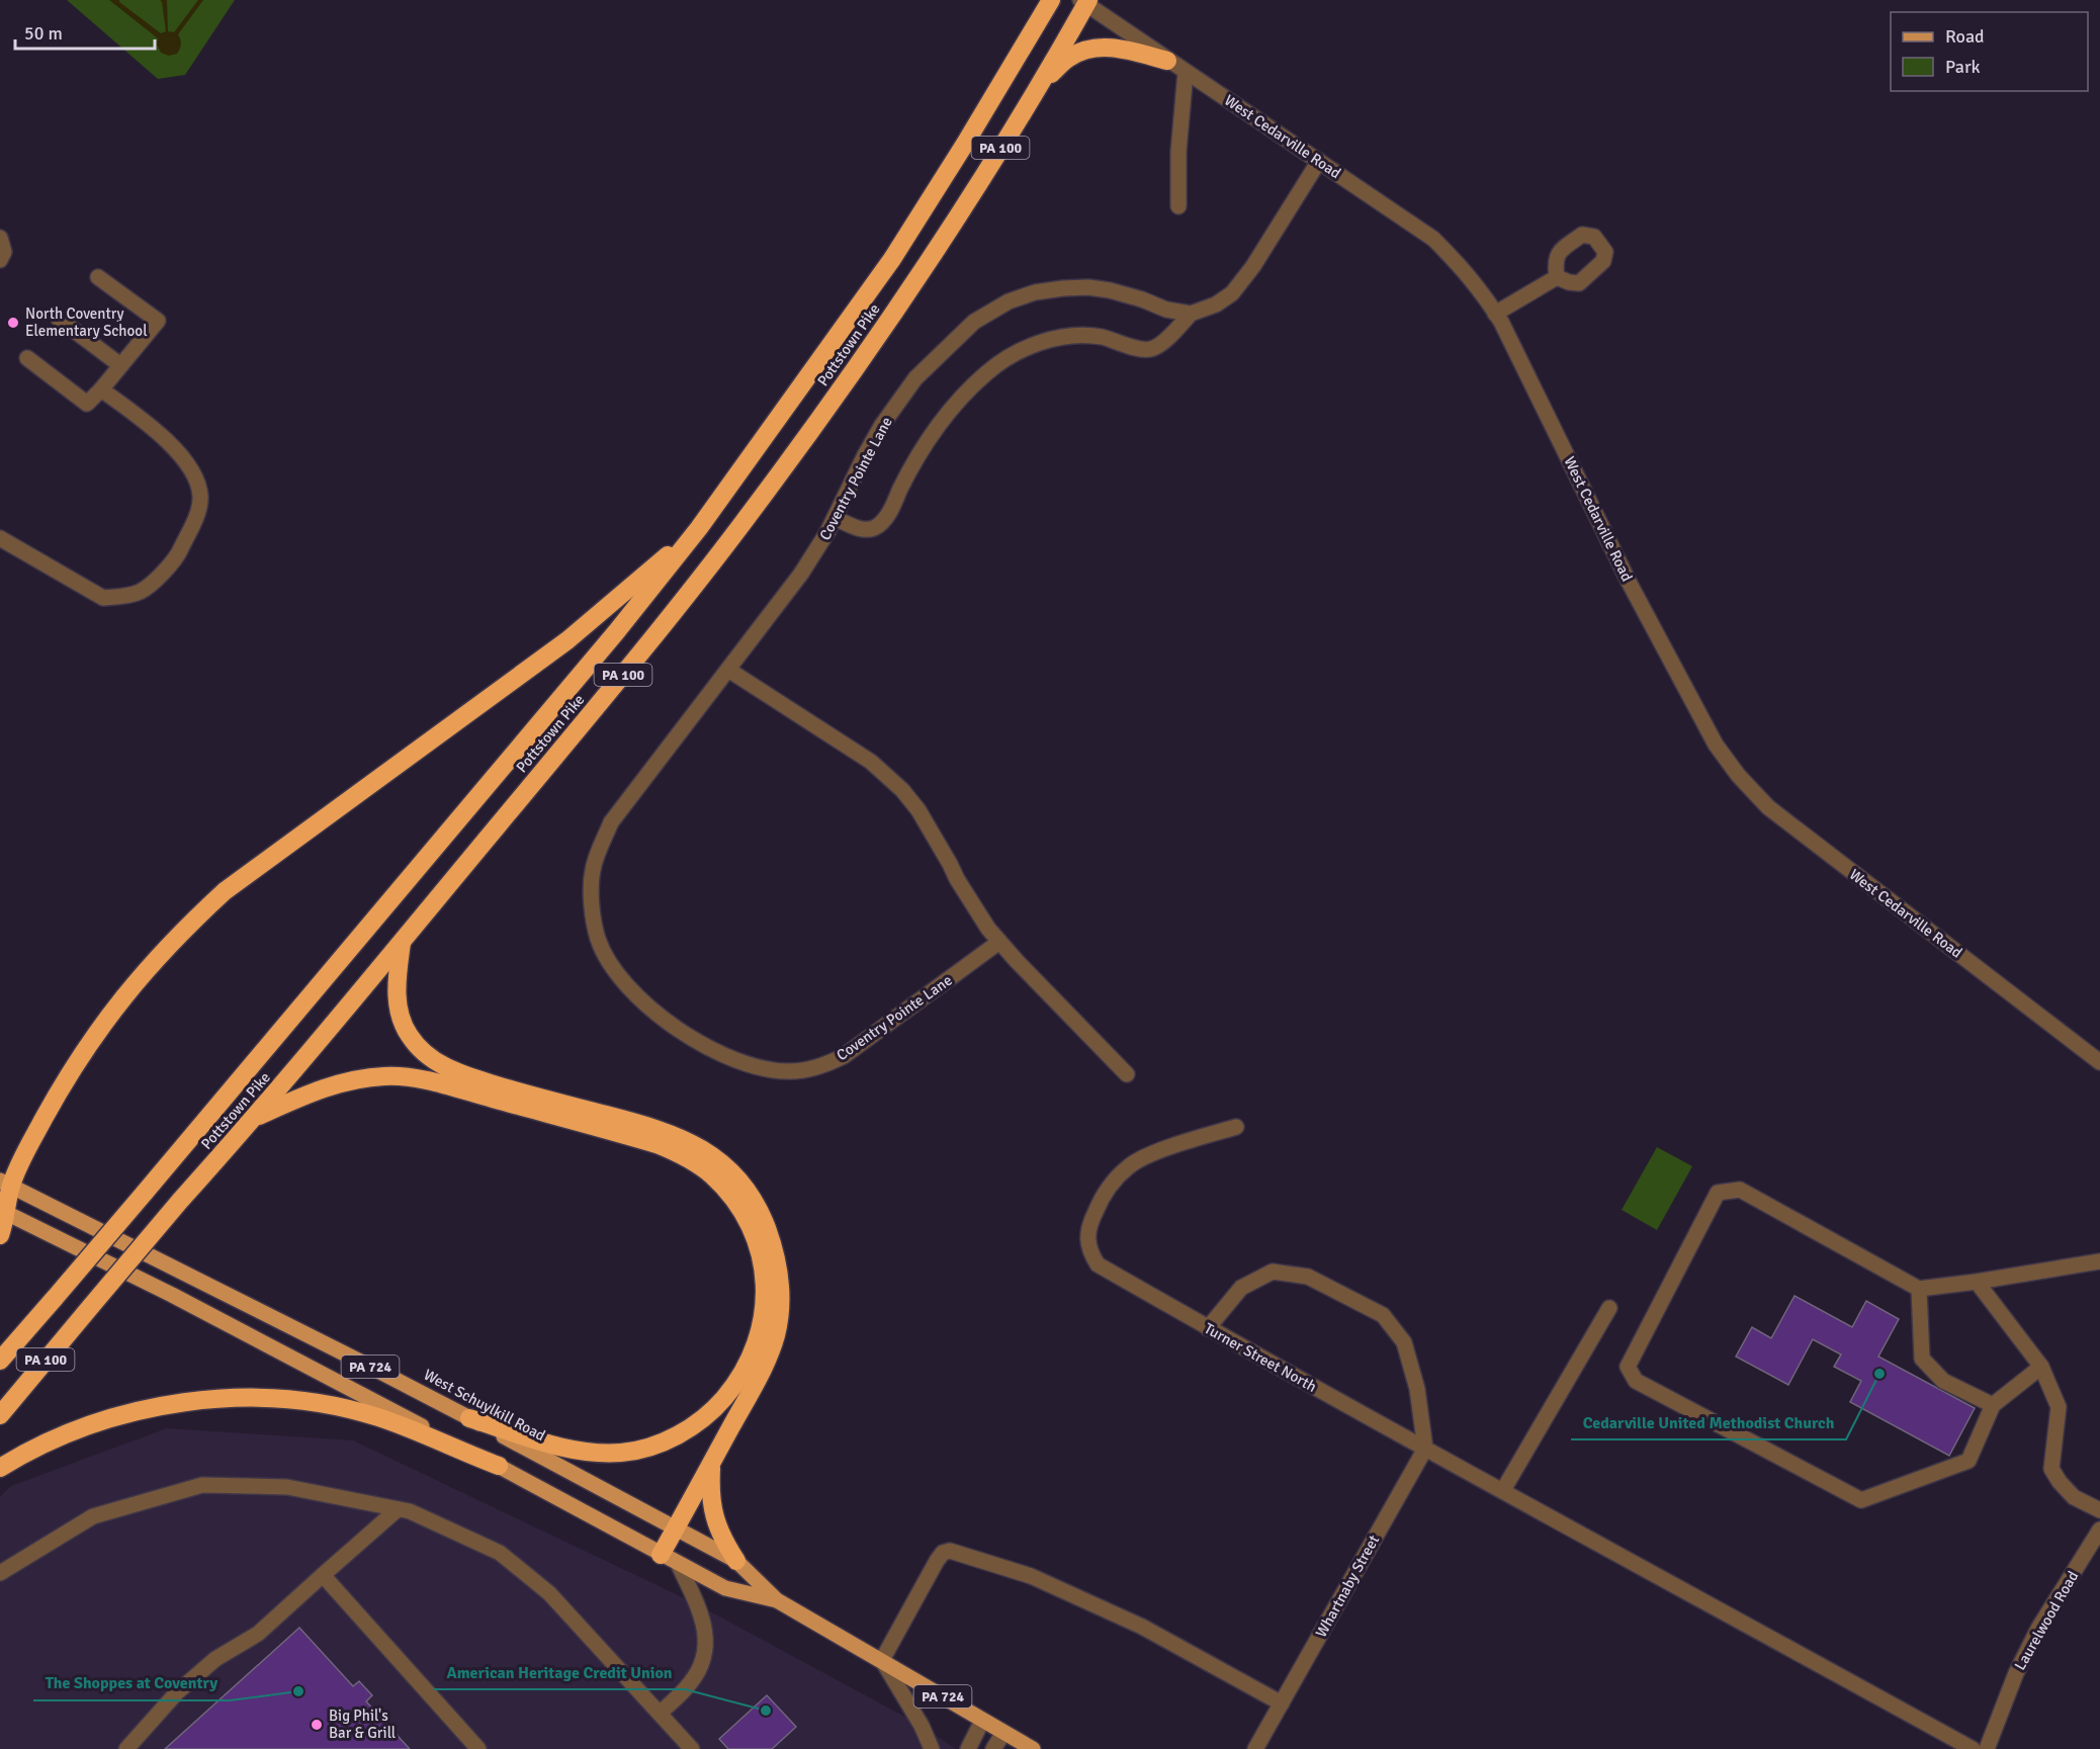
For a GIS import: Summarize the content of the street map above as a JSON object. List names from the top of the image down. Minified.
{"streets":{"highway":["PA 100","Pottstown Pike"],"main road":["PA 724","West Schuylkill Road"],"street":["West Cedarville Road","Coventry Pointe Lane","Turner Street North","Whartnaby Street","Laurelwood Road"]},"crossings":[["West Cedarville Road","Pottstown Pike"],["Turner Street North","Whartnaby Street"]],"places":["North Coventry Elementary School","Cedarville United Methodist Church","The Shoppes at Coventry","American Heritage Credit Union","Big Phil's Bar & Grill"],"legend":["Road","Park"],"scale_bar":"50 m"}
